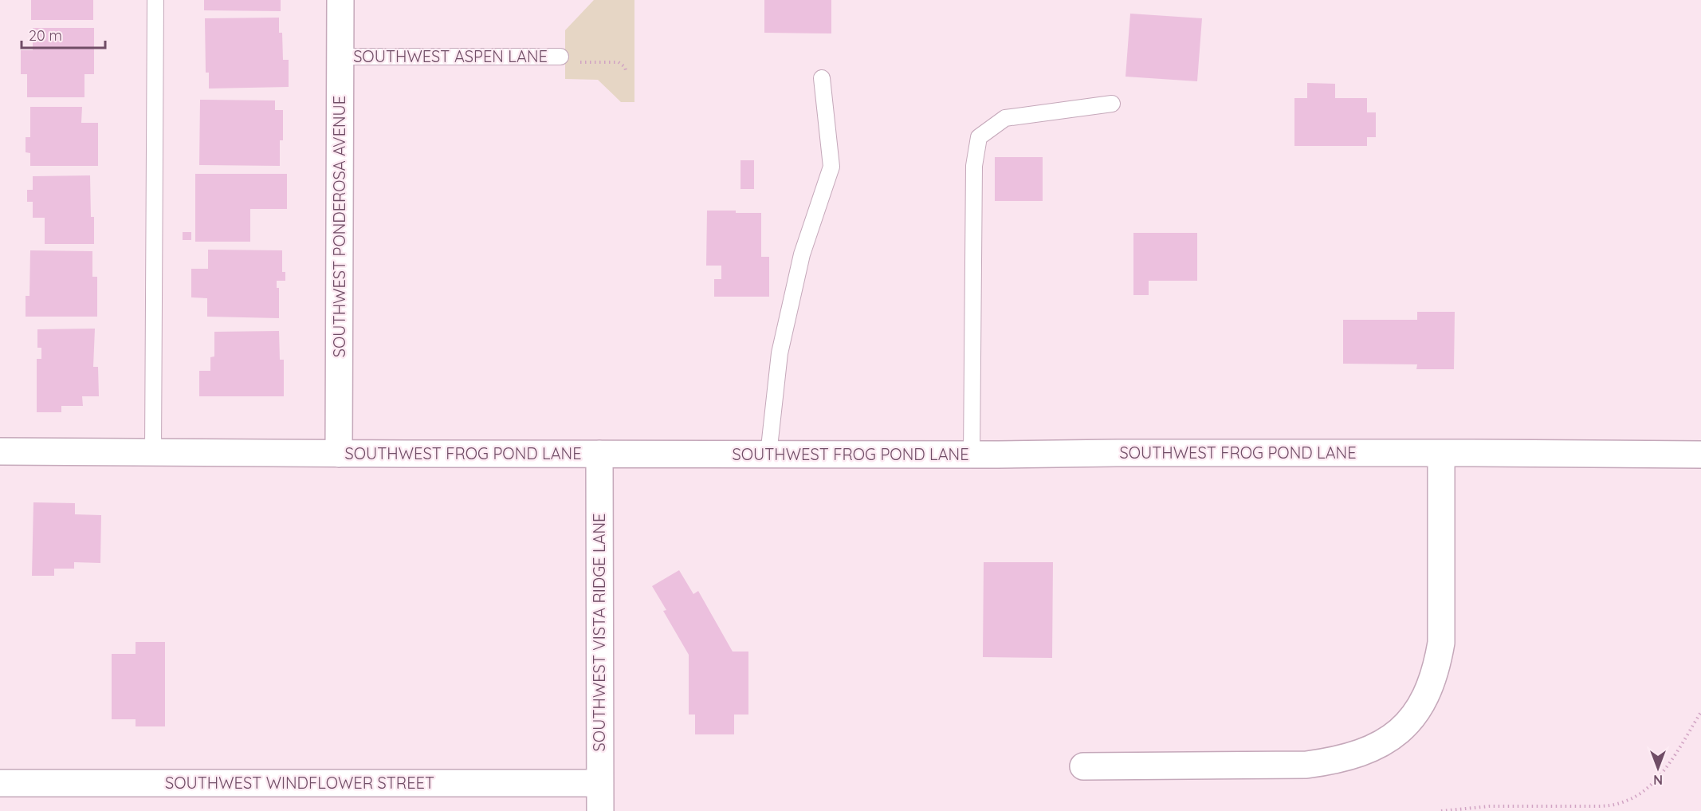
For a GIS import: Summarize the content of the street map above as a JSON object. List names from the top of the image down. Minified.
{"streets":{"street":["SOUTHWEST PONDEROSA AVENUE","SOUTHWEST FROG POND LANE","SOUTHWEST VISTA RIDGE LANE","SOUTHWEST WINDFLOWER STREET"],"lane":["SOUTHWEST ASPEN LANE"]},"crossings":[["SOUTHWEST ASPEN LANE","SOUTHWEST PONDEROSA AVENUE"],["SOUTHWEST PONDEROSA AVENUE","SOUTHWEST FROG POND LANE"],["SOUTHWEST FROG POND LANE","SOUTHWEST VISTA RIDGE LANE"],["SOUTHWEST VISTA RIDGE LANE","SOUTHWEST WINDFLOWER STREET"]],"scale_bar":"20 m","north":"bottom"}
